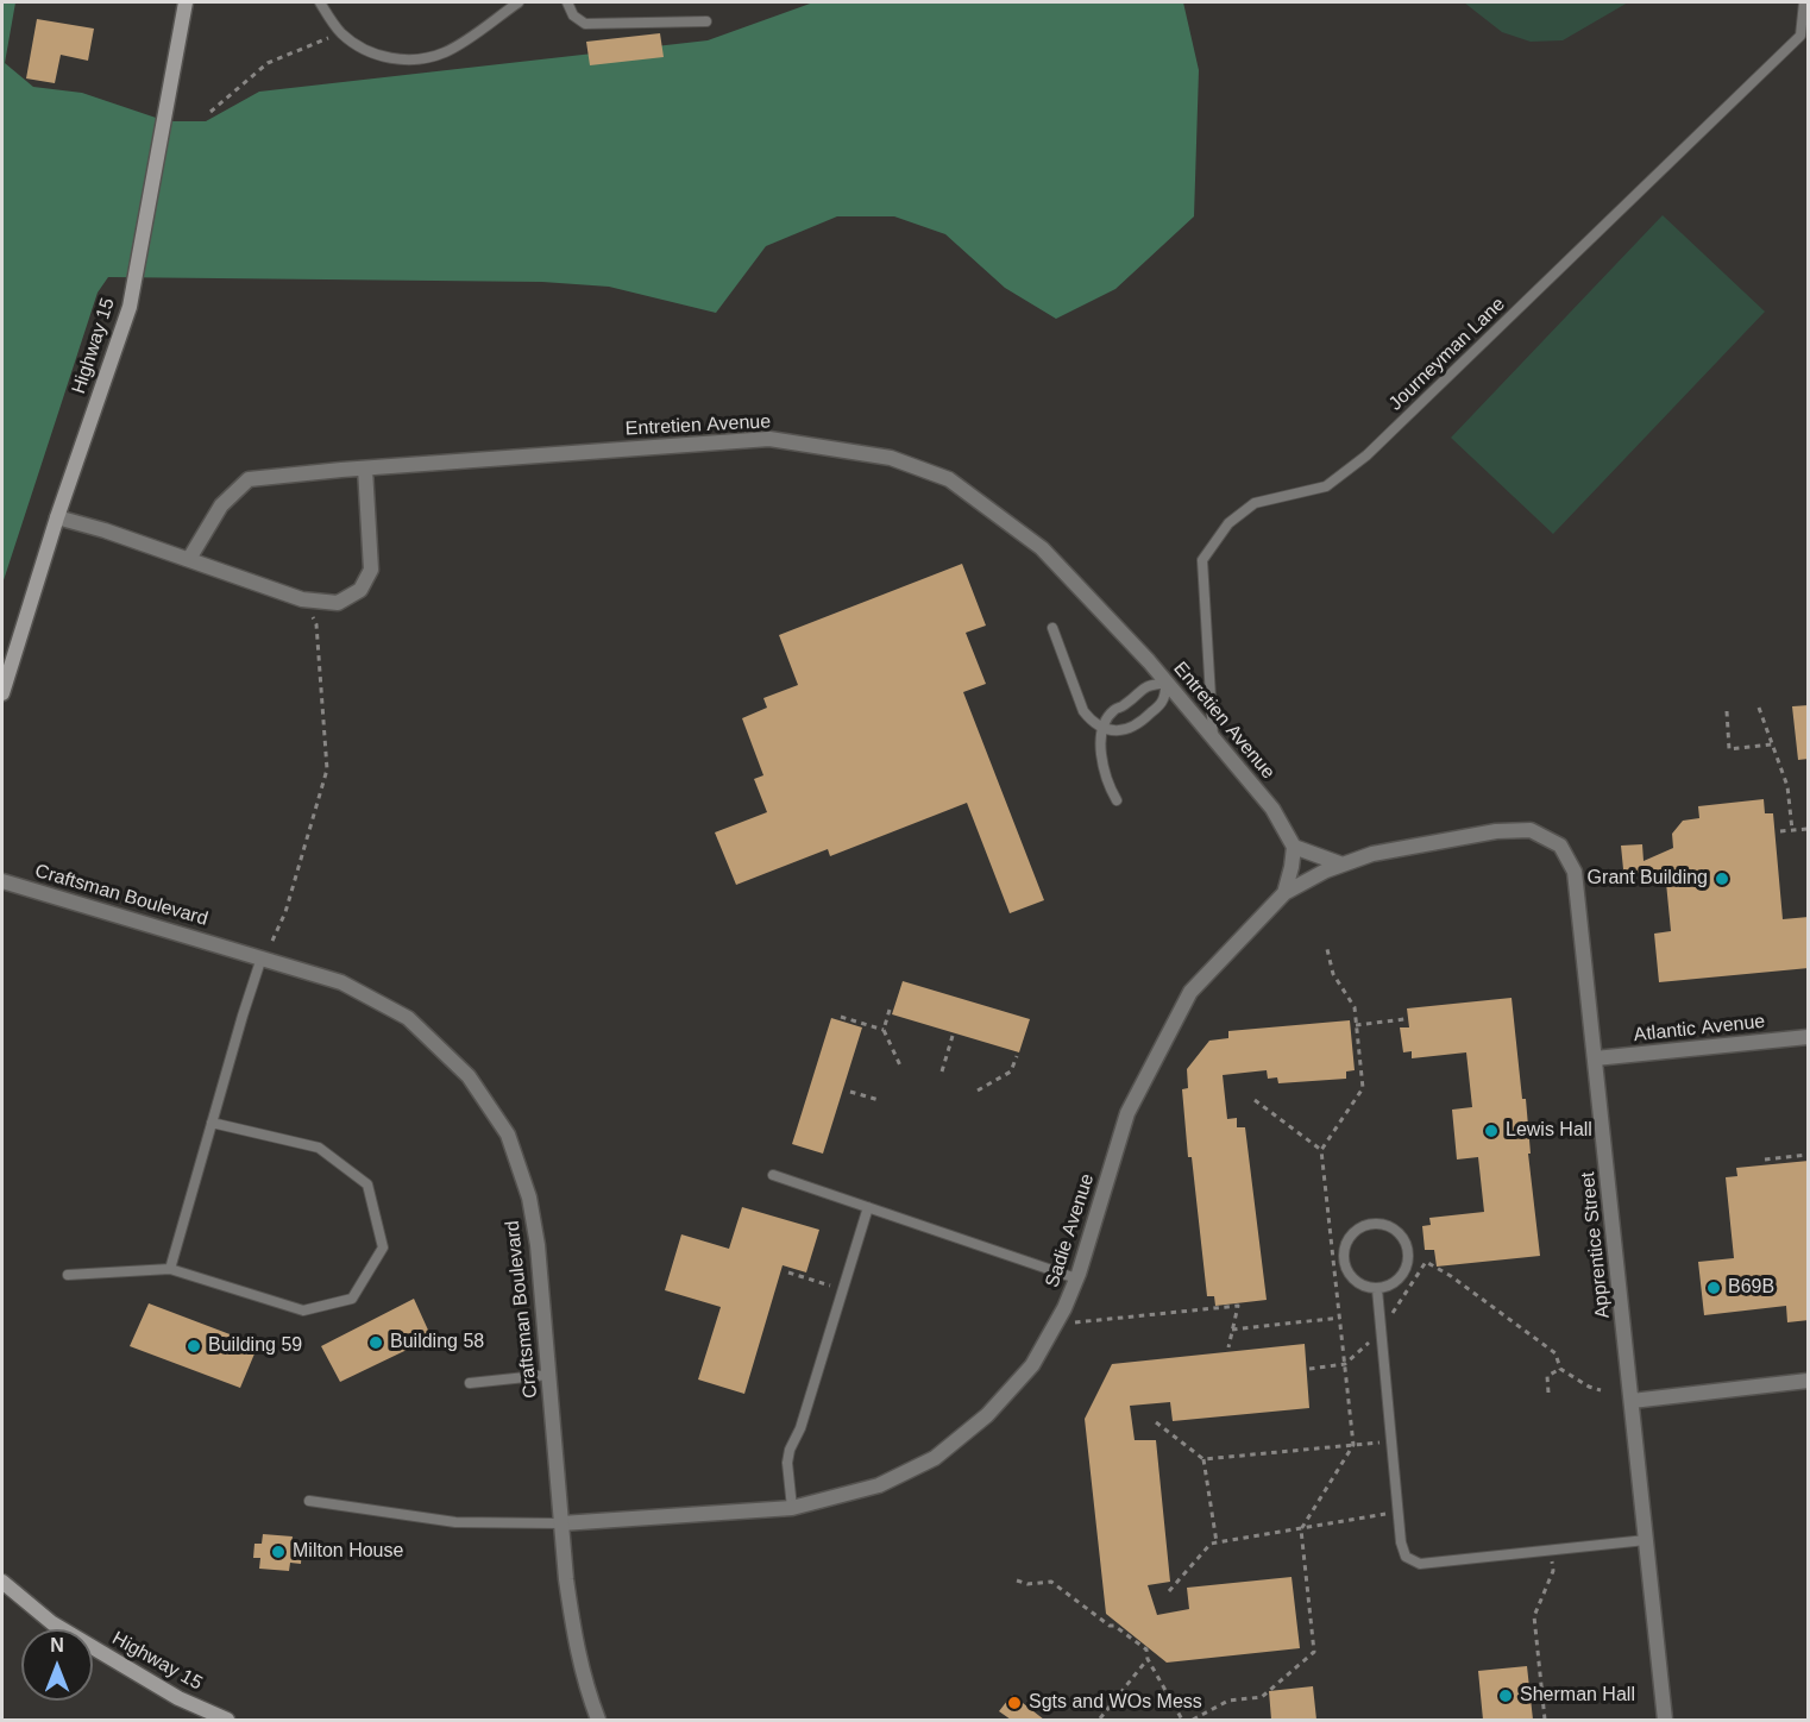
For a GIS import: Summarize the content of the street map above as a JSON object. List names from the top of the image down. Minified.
{"streets":{"main road":["Highway 15"],"street":["Entretien Avenue","Craftsman Boulevard","Atlantic Avenue","Sadie Avenue","Apprentice Street"],"lane":["Journeyman Lane"]},"crossings":[["Journeyman Lane","Entretien Avenue"],["Craftsman Boulevard","Sadie Avenue"],["Atlantic Avenue","Apprentice Street"],["Sadie Avenue","Apprentice Street"]],"places":["Grant Building","Lewis Hall","B69B","Building 58","Building 59","Milton House","Sherman Hall","Sgts and WOs Mess"],"north":"top"}
